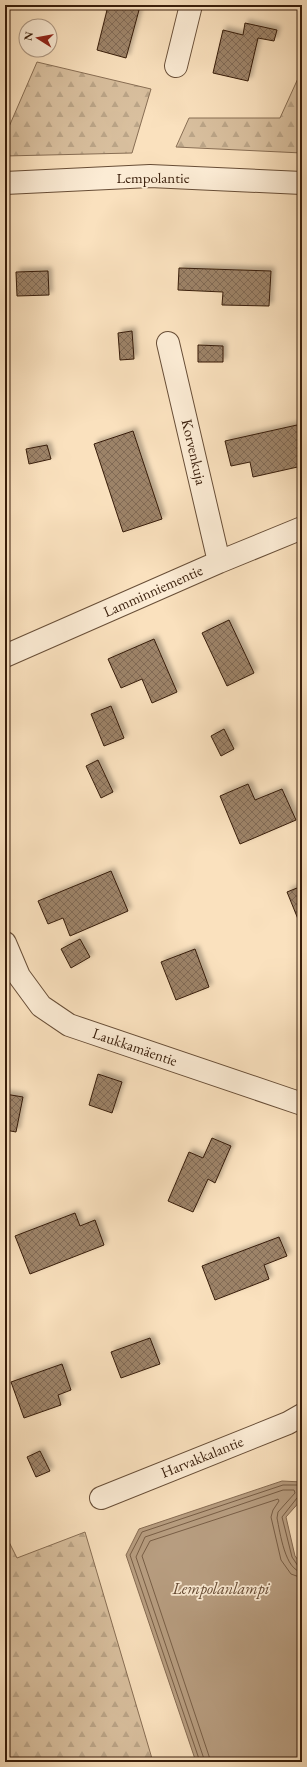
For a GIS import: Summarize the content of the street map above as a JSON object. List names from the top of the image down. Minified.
{"streets":{"street":["Lempolantie","Korvenkuja","Lamminniementie","Laukkamäentie","Harvakkalantie"]},"crossings":[["Korvenkuja","Lamminniementie"]],"water":["Lempolanlampi"],"north":"left"}
